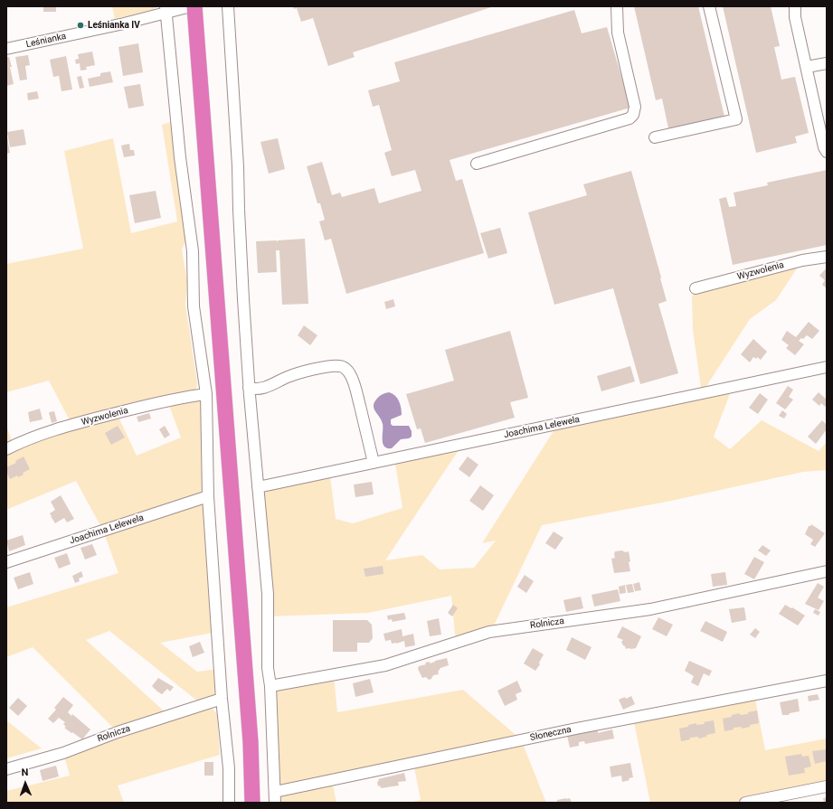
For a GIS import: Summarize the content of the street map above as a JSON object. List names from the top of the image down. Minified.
{"streets":{"street":["Leśnianka","Wyzwolenia","Joachima Lelewela","Rolnicza","Słoneczna"]},"places":["Leśnianka IV"],"north":"top"}
